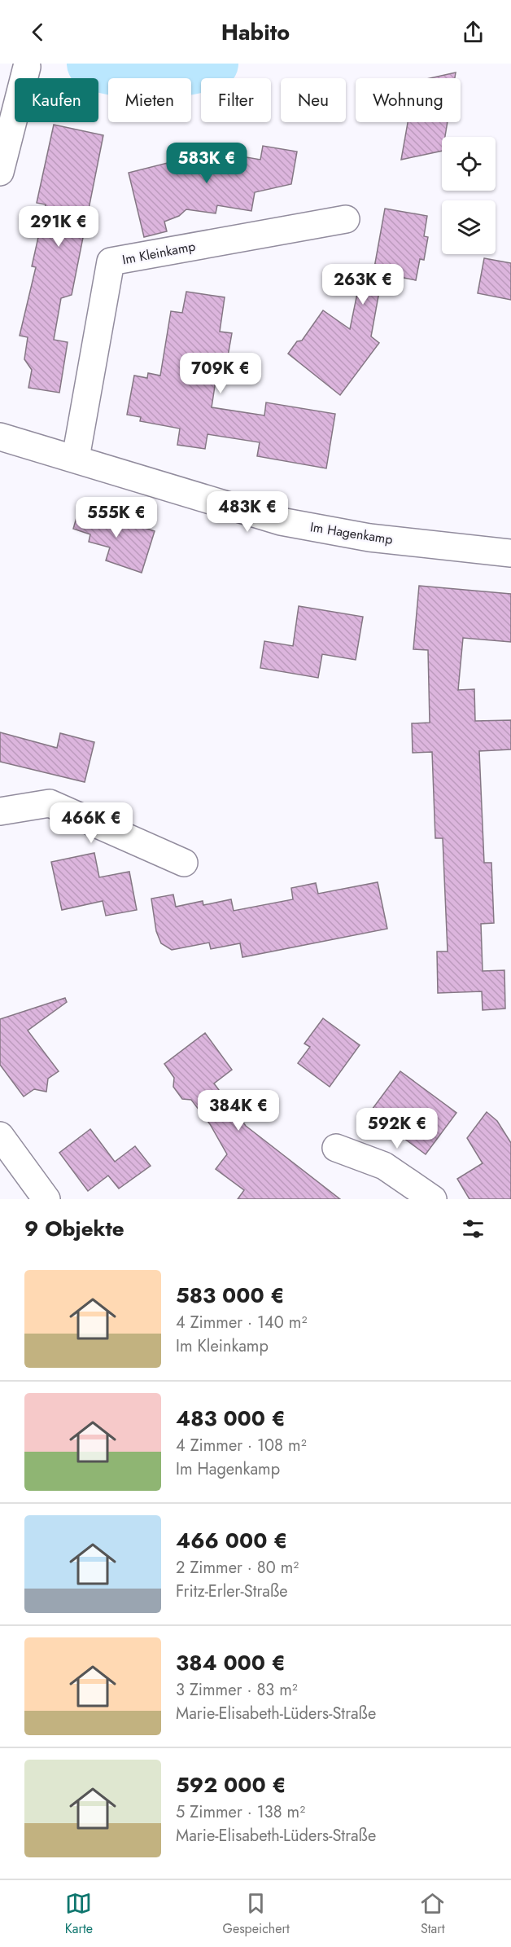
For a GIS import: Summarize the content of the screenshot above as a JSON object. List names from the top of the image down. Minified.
{"streets":{"street":["Im Kleinkamp","Im Hagenkamp"]},"crossings":[["Im Kleinkamp","Im Hagenkamp"]],"page":{"header":"Habito","chip":["Kaufen","Mieten","Filter","Neu","Wohnung"],"price":["583K €","291K €","263K €","709K €","483K €","555K €","466K €","384K €","592K €"],"heading":"9 Objekte","list":[{"name":"583 000 €","note":"4 Zimmer · 140 m² · Im Kleinkamp"},{"name":"483 000 €","note":"4 Zimmer · 108 m² · Im Hagenkamp"},{"name":"466 000 €","note":"2 Zimmer · 80 m² · Fritz-Erler-Straße"},{"name":"384 000 €","note":"3 Zimmer · 83 m² · Marie-Elisabeth-Lüders-Straße"},{"name":"592 000 €","note":"5 Zimmer · 138 m² · Marie-Elisabeth-Lüders-Straße"}],"tabs":["Karte","Gespeichert","Start"]}}
